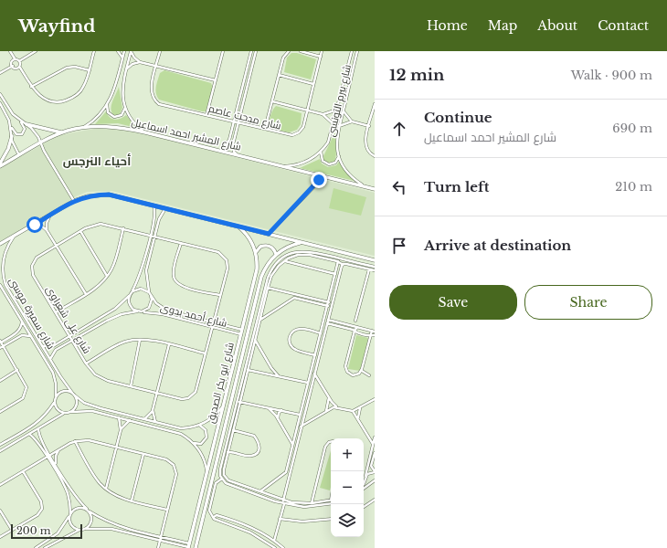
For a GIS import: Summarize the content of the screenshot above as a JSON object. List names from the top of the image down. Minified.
{"streets":{"main road":["شارع المشير احمد اسماعيل","شارع ابو بكر الصديق"],"street":["شارع بيرم التونسى","شارع مدحت عاصم","شارع سميرة موسى","شارع أحمد بدوى","شارع على شعراوى"]},"crossings":[["شارع بيرم التونسى","شارع المشير احمد اسماعيل"],["شارع أحمد بدوى","شارع على شعراوى"],["شارع أحمد بدوى","شارع ابو بكر الصديق"]],"districts":["أحياء النرجس"],"scale_bar":"200 m","page":{"header":"Wayfind","nav":["Home","Map","About","Contact"],"heading":["12 min","Walk · 900 m"],"list":[["Continue","شارع المشير احمد اسماعيل","690 m"],["Turn left","210 m"],"Arrive at destination"],"buttons":["Save","Share"],"map_buttons":["+","−"],"scale":"200 m"}}
